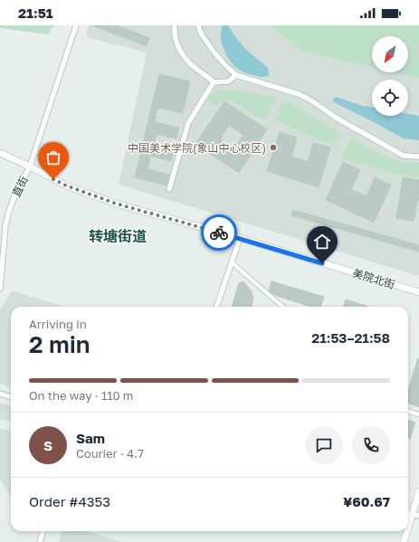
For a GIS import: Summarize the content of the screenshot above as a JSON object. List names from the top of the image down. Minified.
{"streets":{"street":["直街","美院北街"]},"crossings":[["直街","美院北街"]],"districts":["转塘街道"],"places":["中国美术学院(象山中心校区)"],"north":"bottom left","page":{"status":"21:51","heading":["2 min","Arriving in","21:53–21:58"],"panel":["Sam","Courier · 4.7","Order #4353","¥60.67"],"bar":"On the way · 110 m","round":"S"}}
